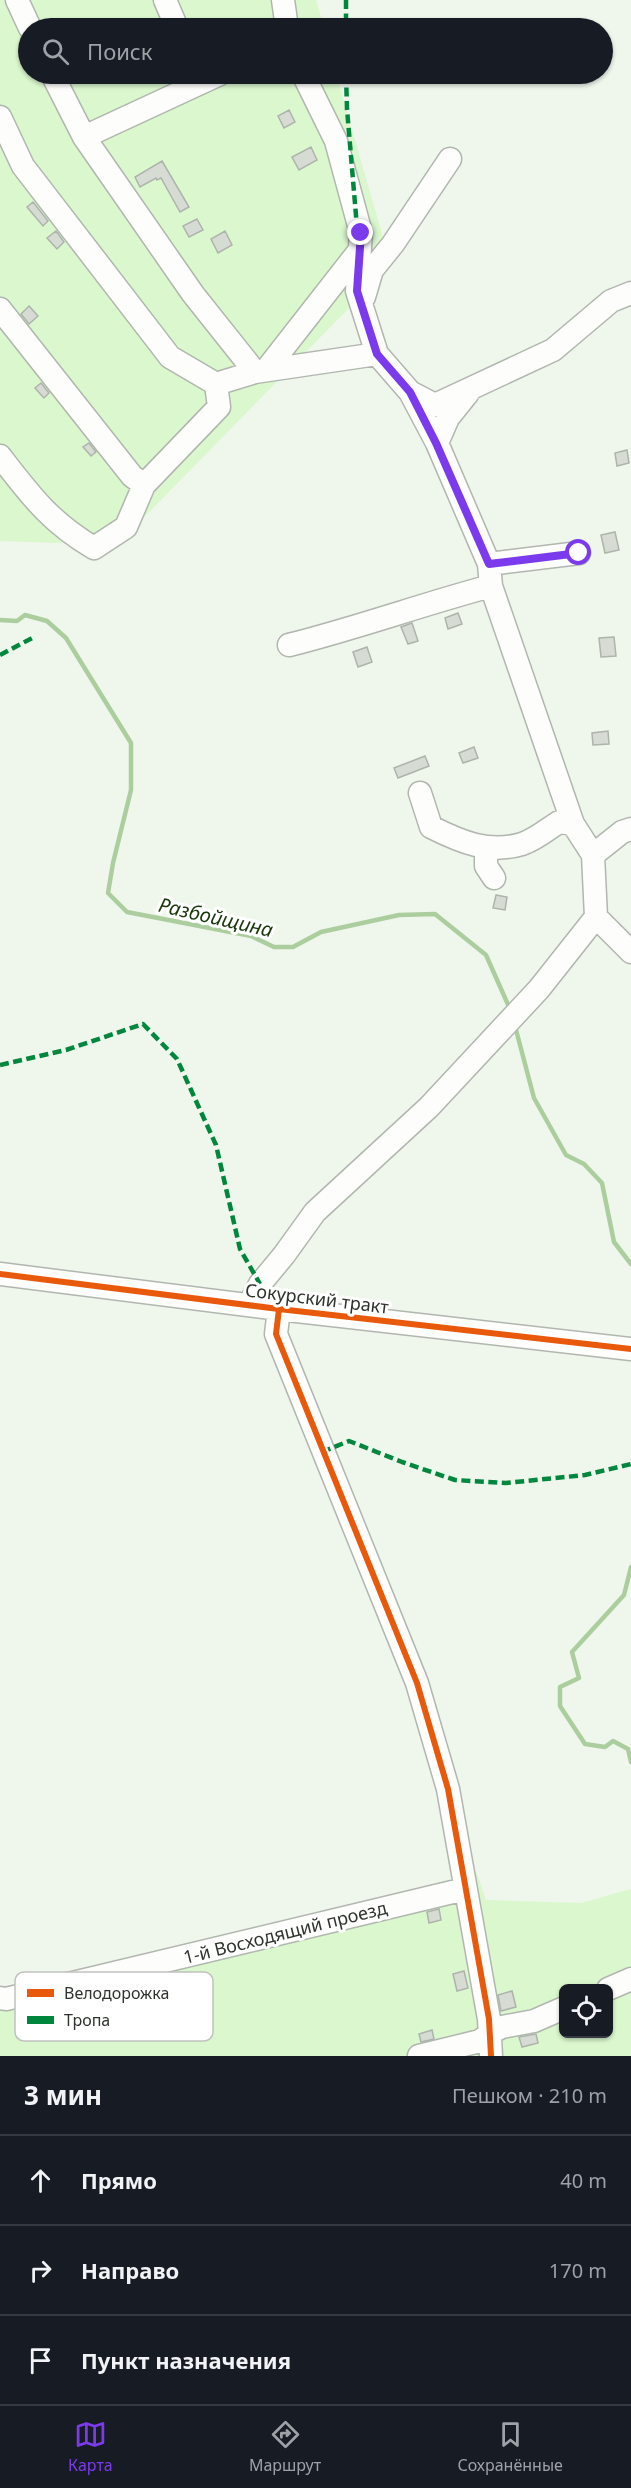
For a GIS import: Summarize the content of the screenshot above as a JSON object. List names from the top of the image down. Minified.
{"streets":{"street":["Сокурский тракт","1-й Восходящий проезд"]},"water":["Разбойщина"],"legend":["Велодорожка","Тропа"],"page":{"search":"Поиск","heading":["3 мин","Пешком · 210 m"],"list":[["Прямо","40 m"],["Направо","170 m"],"Пункт назначения"],"nav":["Карта","Маршрут","Сохранённые"]}}
